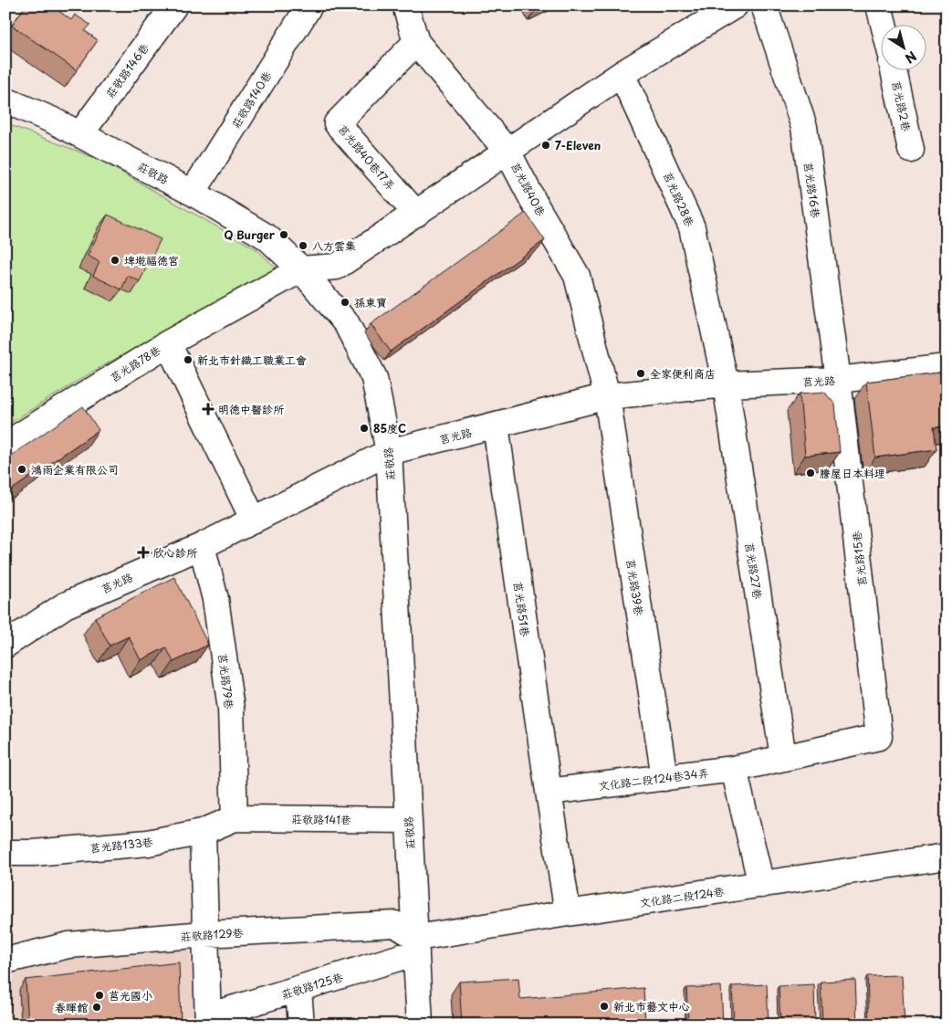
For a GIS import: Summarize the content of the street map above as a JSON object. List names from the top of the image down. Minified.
{"streets":{"street":["莊敬路146巷","莊敬路140巷","莒光路2巷","莒光路40巷17弄","莊敬路","莒光路40巷","莒光路16巷","莒光路28巷","莒光路78巷","莒光路","莒光路15巷","莒光路27巷","莒光路39巷","莒光路51巷","莒光路79巷","文化路二段124巷34弄","莊敬路141巷","莒光路133巷","文化路二段124巷","莊敬路129巷","莊敬路125巷"]},"crossings":[["莊敬路146巷","莊敬路"],["莊敬路140巷","莊敬路"],["莒光路40巷17弄","莒光路40巷"],["莊敬路","莒光路"],["莊敬路","莊敬路141巷"],["莊敬路","文化路二段124巷"],["莊敬路","莊敬路129巷"],["莊敬路","莊敬路125巷"],["莒光路40巷","莒光路"],["莒光路40巷","莒光路39巷"],["莒光路16巷","莒光路"],["莒光路16巷","莒光路15巷"],["莒光路28巷","莒光路"],["莒光路28巷","莒光路27巷"],["莒光路78巷","莒光路"],["莒光路","莒光路15巷"],["莒光路","莒光路27巷"],["莒光路","莒光路39巷"],["莒光路","莒光路51巷"],["莒光路","莒光路79巷"],["莒光路15巷","文化路二段124巷34弄"],["莒光路27巷","文化路二段124巷34弄"],["莒光路39巷","文化路二段124巷34弄"],["莒光路51巷","文化路二段124巷34弄"],["莒光路79巷","莊敬路141巷"],["莒光路79巷","莒光路133巷"],["莊敬路141巷","莒光路133巷"],["文化路二段124巷","莊敬路129巷"],["文化路二段124巷","莊敬路125巷"],["莊敬路129巷","莊敬路125巷"]],"places":{"other":["7-Eleven","Q Burger","八方雲集","埤墘福德宮","孫東寶","新北市針織工職業工會","全家便利商店","85度C","鴻雨企業有限公司","謄屋日本料理","莒光國小","新北市藝文中心","春暉館"],"health":["明德中醫診所","欣心診所"]},"north":"bottom right"}
